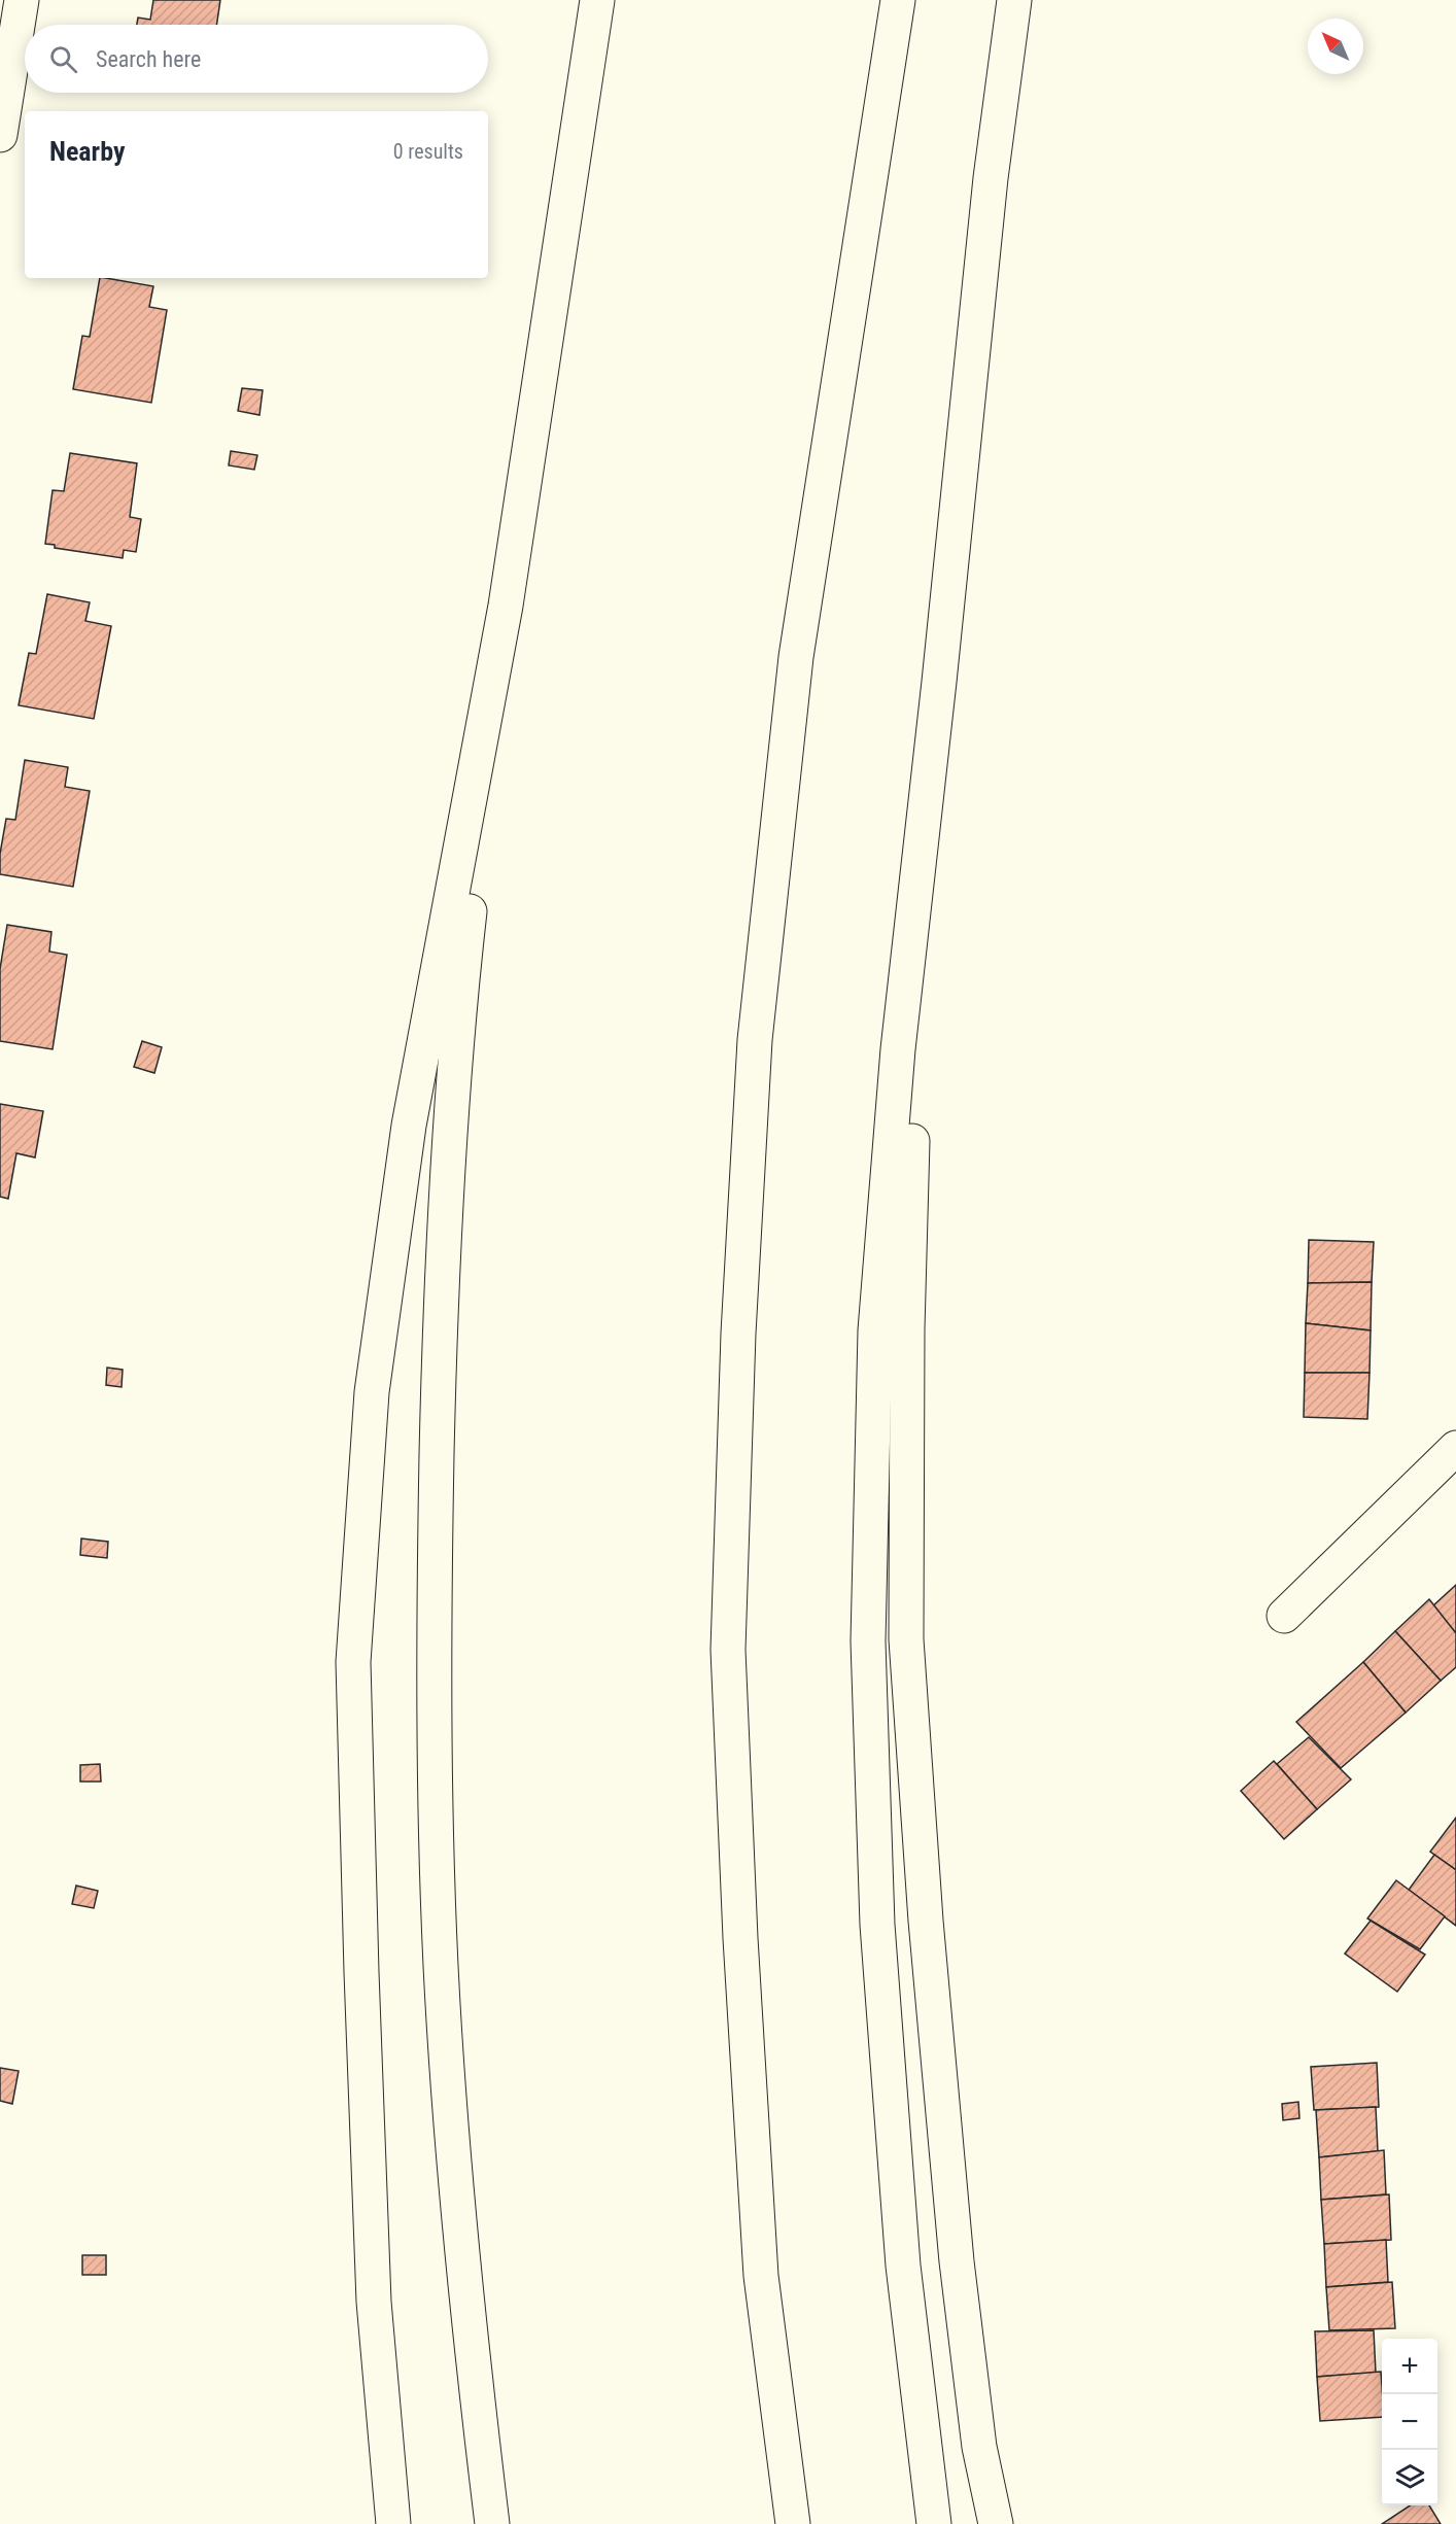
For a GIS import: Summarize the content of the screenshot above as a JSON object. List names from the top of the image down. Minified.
{"north":"top left","page":{"search":"Search here","heading":["Nearby","0 results"],"map_buttons":["+","−"]}}
